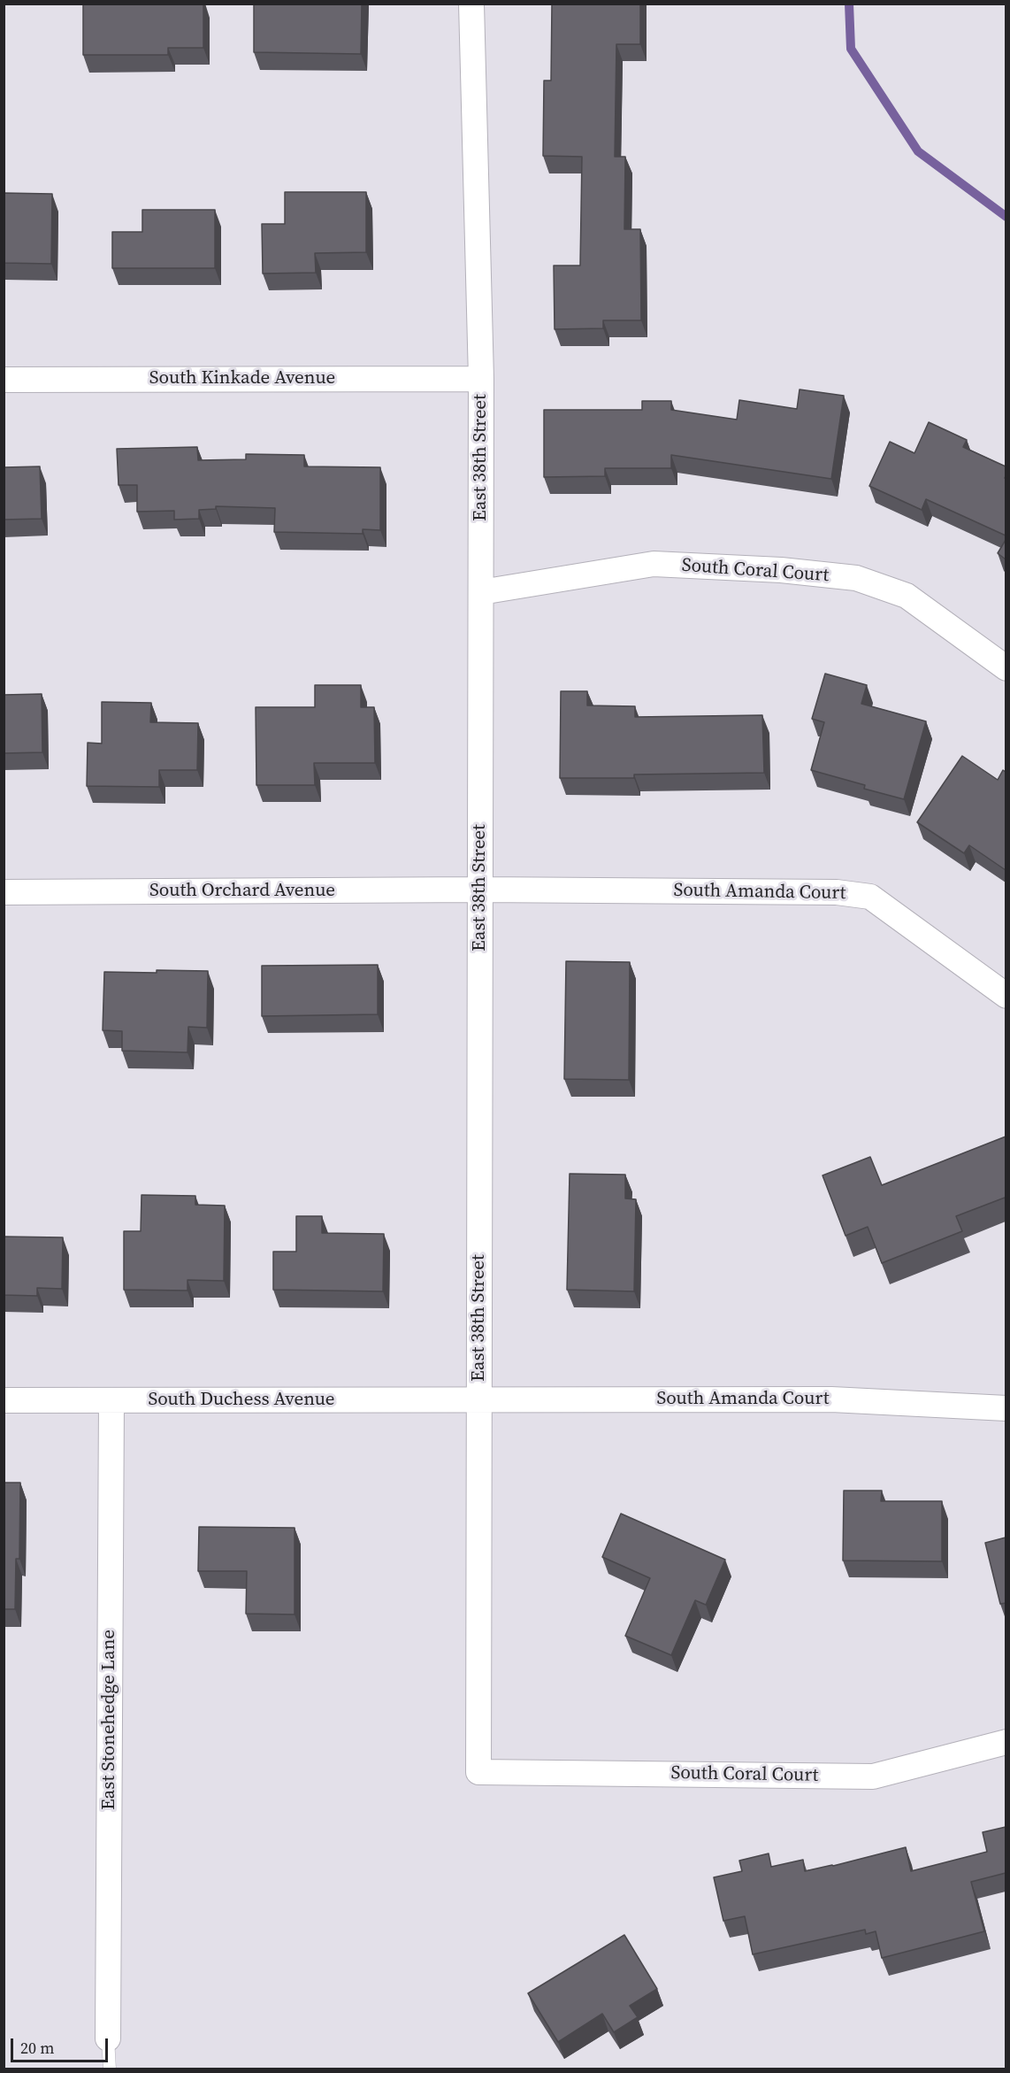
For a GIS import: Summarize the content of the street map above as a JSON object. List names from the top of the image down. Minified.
{"streets":{"street":["South Kinkade Avenue","East 38th Street","South Coral Court","South Orchard Avenue","South Amanda Court","South Duchess Avenue","East Stonehedge Lane"]},"crossings":[["South Kinkade Avenue","East 38th Street"],["East 38th Street","South Coral Court"],["East 38th Street","South Orchard Avenue"],["East 38th Street","South Amanda Court"],["East 38th Street","South Duchess Avenue"],["South Orchard Avenue","South Amanda Court"],["South Amanda Court","South Duchess Avenue"],["South Duchess Avenue","East Stonehedge Lane"]],"scale_bar":"20 m"}
